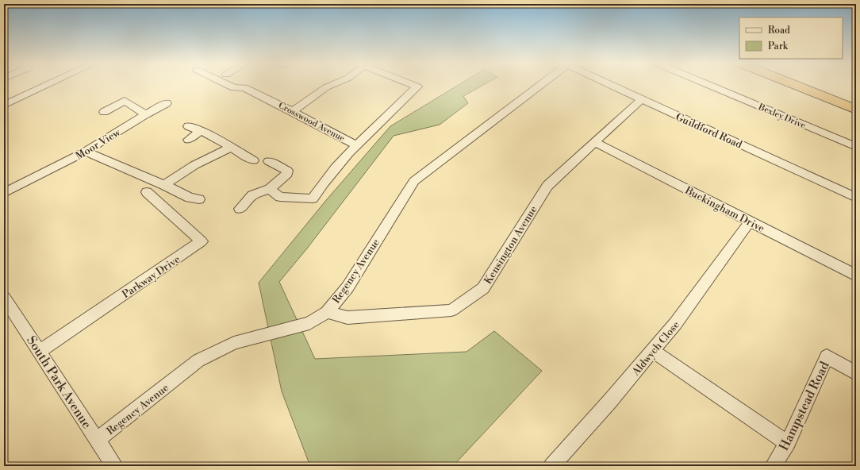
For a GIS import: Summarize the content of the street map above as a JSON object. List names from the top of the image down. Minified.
{"streets":{"street":["Bexley Drive","Crosswood Avenue","Guildford Road","Moor View","Buckingham Drive","Kensington Avenue","Regency Avenue","Parkway Drive","Aldwych Close","South Park Avenue","Hampstead Road"]},"crossings":[["Guildford Road","Kensington Avenue"],["Buckingham Drive","Kensington Avenue"],["Buckingham Drive","Aldwych Close"],["Kensington Avenue","Regency Avenue"],["Regency Avenue","South Park Avenue"],["Parkway Drive","South Park Avenue"]],"legend":["Road","Park"]}
